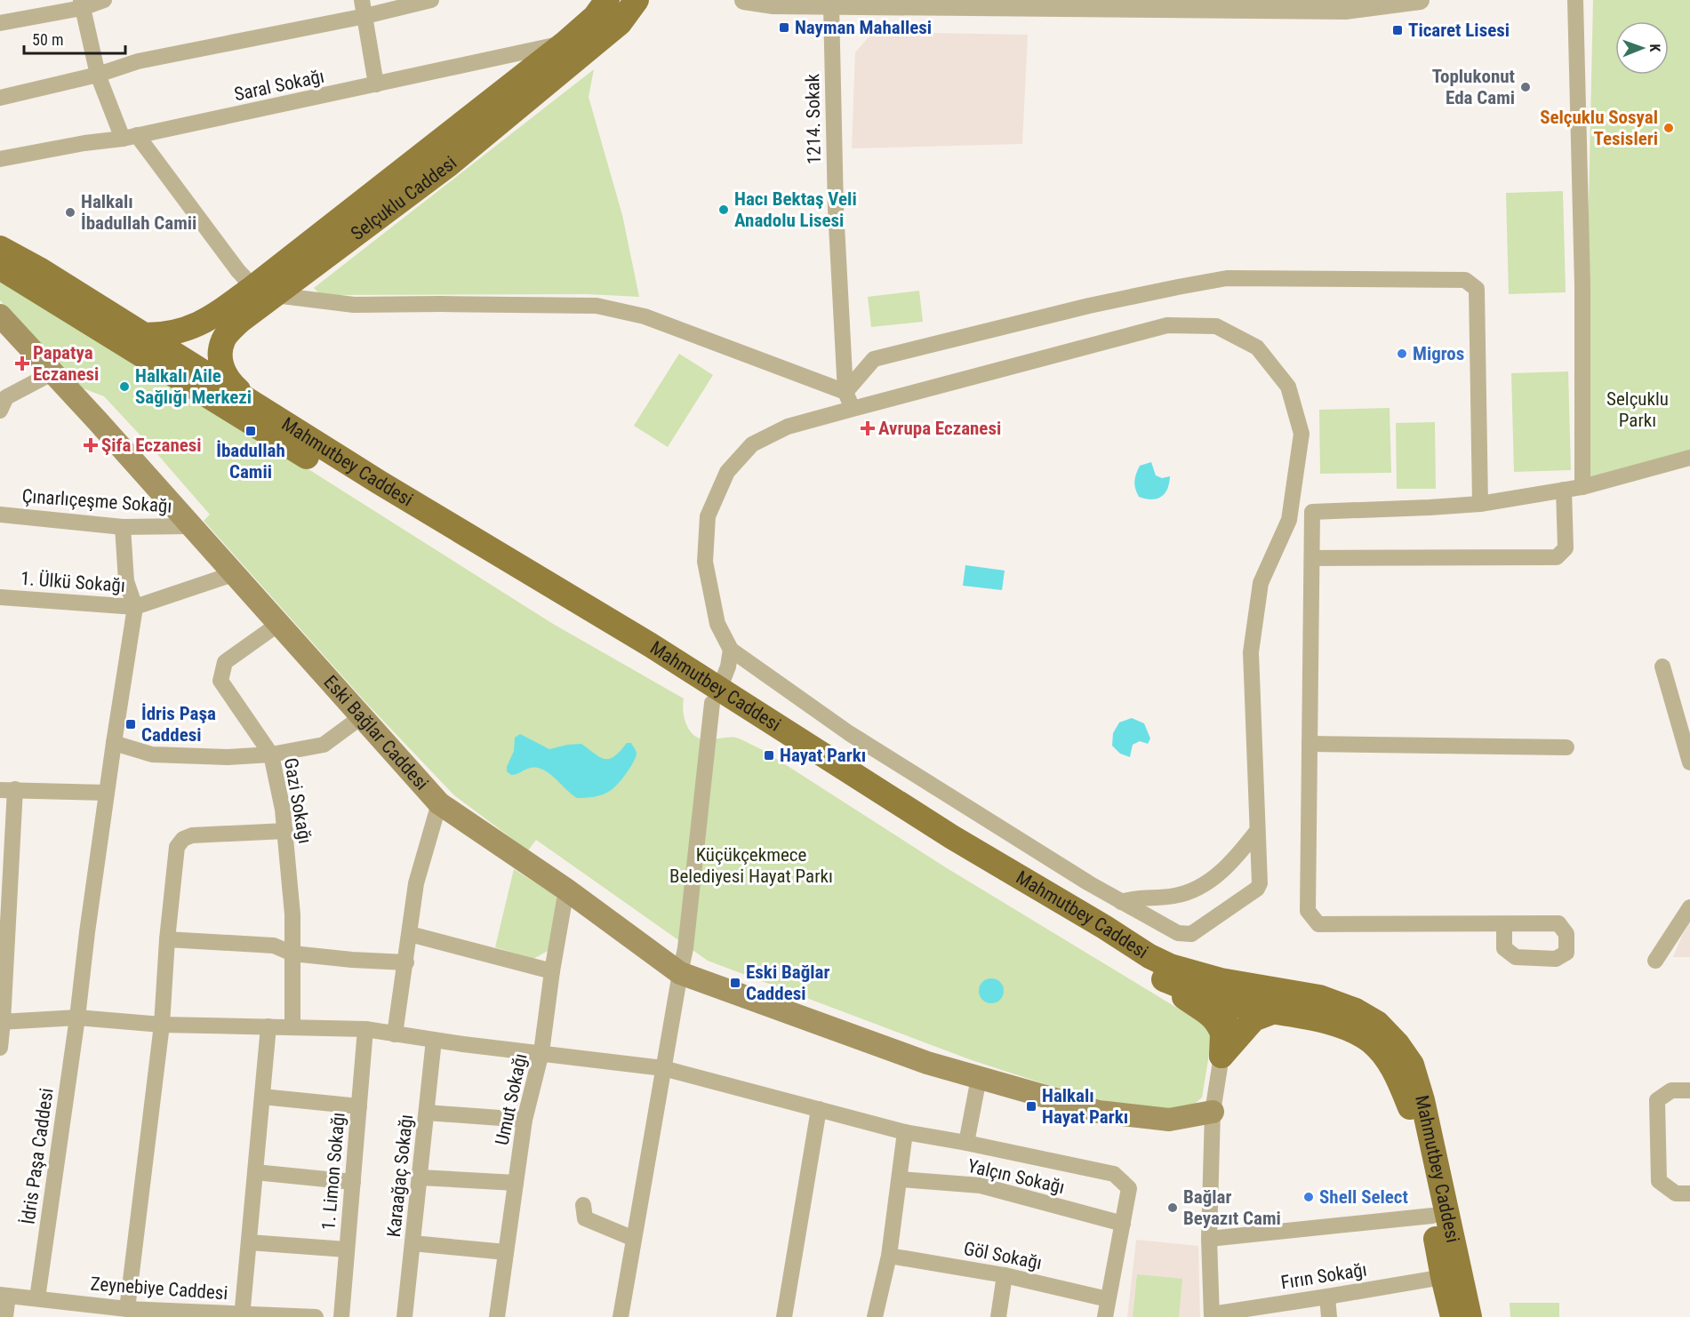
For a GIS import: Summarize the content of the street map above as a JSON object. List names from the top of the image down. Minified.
{"streets":{"main road":["Selçuklu Caddesi","Mahmutbey Caddesi","Eski Bağlar Caddesi"],"street":["Saral Sokağı","1214. Sokak","Çınarlıçeşme Sokağı","1. Ülkü Sokağı","Gazi Sokağı","Umut Sokağı","İdris Paşa Caddesi","1. Limon Sokağı","Karaağaç Sokağı","Yalçın Sokağı","Göl Sokağı","Fırın Sokağı","Zeynebiye Caddesi"]},"crossings":[["Saral Sokağı","Selçuklu Caddesi"],["Selçuklu Caddesi","Mahmutbey Caddesi"],["Mahmutbey Caddesi","Fırın Sokağı"],["Çınarlıçeşme Sokağı","Eski Bağlar Caddesi"],["1. Ülkü Sokağı","Eski Bağlar Caddesi"],["1. Ülkü Sokağı","İdris Paşa Caddesi"],["Eski Bağlar Caddesi","Gazi Sokağı"],["Eski Bağlar Caddesi","Umut Sokağı"],["İdris Paşa Caddesi","Zeynebiye Caddesi"]],"parks":["Selçuklu Parkı","Küçükçekmece Belediyesi Hayat Parkı"],"places":{"transit":["Nayman Mahallesi","Ticaret Lisesi","İbadullah Camii","İdris Paşa Caddesi","Hayat Parkı","Eski Bağlar Caddesi","Halkalı Hayat Parkı"],"other":["Toplukonut Eda Cami","Selçuklu Sosyal Tesisleri","Hacı Bektaş Veli Anadolu Lisesi","Halkalı İbadullah Camii","Migros","Halkalı Aile Sağlığı Merkezi","Shell Select","Bağlar Beyazıt Cami"],"health":["Papatya Eczanesi","Avrupa Eczanesi","Şifa Eczanesi"]},"scale_bar":"50 m","north":"right"}
